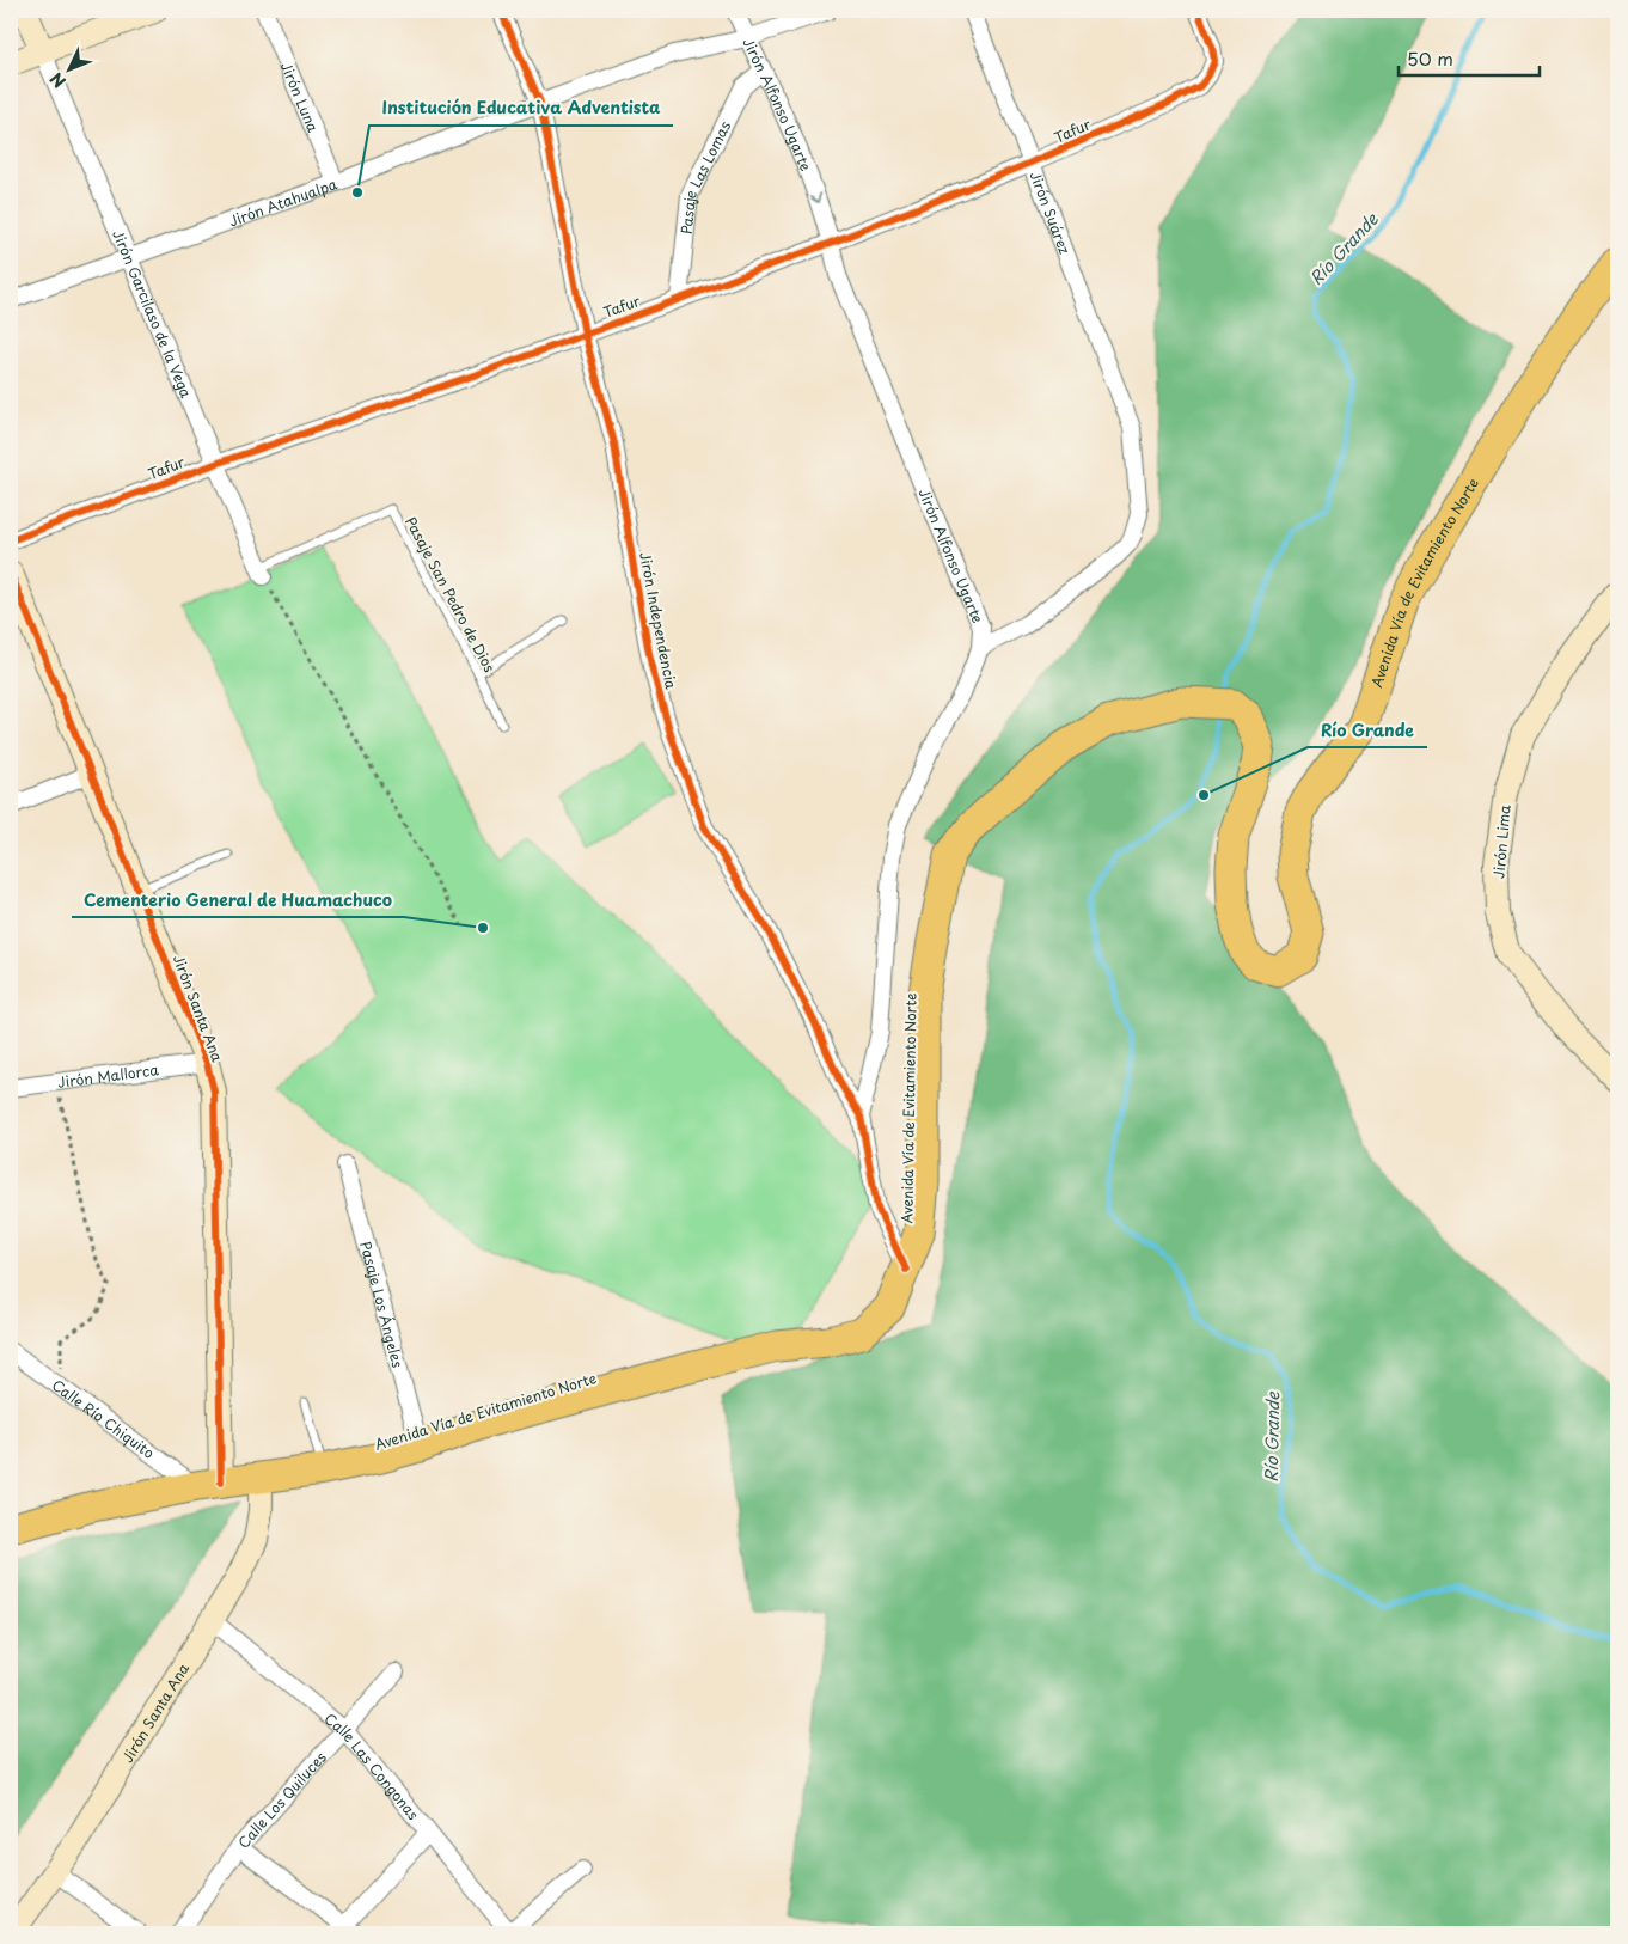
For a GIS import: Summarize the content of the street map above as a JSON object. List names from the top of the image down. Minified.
{"streets":{"highway":["Avenida Vía de Evitamiento Norte"],"street":["Jirón Luna","Jirón Alfonso Ugarte","Tafur","Pasaje Las Lomas","Jirón Atahualpa","Jirón Suárez","Jirón Garcilaso de la Vega","Jirón Independencia","Jirón Lima","Jirón Santa Ana","Jirón Mallorca","Pasaje Los Ángeles","Calle Río Chiquito","Calle Las Congonas","Calle Los Quiluces"],"lane":["Pasaje San Pedro de Dios"]},"crossings":[["Jirón Luna","Jirón Atahualpa"],["Jirón Alfonso Ugarte","Tafur"],["Jirón Alfonso Ugarte","Pasaje Las Lomas"],["Jirón Alfonso Ugarte","Jirón Atahualpa"],["Jirón Alfonso Ugarte","Jirón Suárez"],["Jirón Alfonso Ugarte","Jirón Independencia"],["Tafur","Pasaje Las Lomas"],["Tafur","Jirón Suárez"],["Tafur","Jirón Garcilaso de la Vega"],["Tafur","Jirón Independencia"],["Jirón Atahualpa","Jirón Garcilaso de la Vega"],["Jirón Atahualpa","Jirón Independencia"],["Jirón Garcilaso de la Vega","Pasaje San Pedro de Dios"],["Avenida Vía de Evitamiento Norte","Jirón Independencia"],["Avenida Vía de Evitamiento Norte","Jirón Santa Ana"],["Avenida Vía de Evitamiento Norte","Pasaje Los Ángeles"],["Avenida Vía de Evitamiento Norte","Calle Río Chiquito"],["Jirón Santa Ana","Jirón Mallorca"],["Jirón Santa Ana","Calle Río Chiquito"],["Jirón Santa Ana","Calle Las Congonas"],["Calle Las Congonas","Calle Los Quiluces"]],"water":["Río Grande"],"places":["Institución Educativa Adventista","Río Grande","Cementerio General de Huamachuco"],"scale_bar":"50 m","north":"bottom left"}
